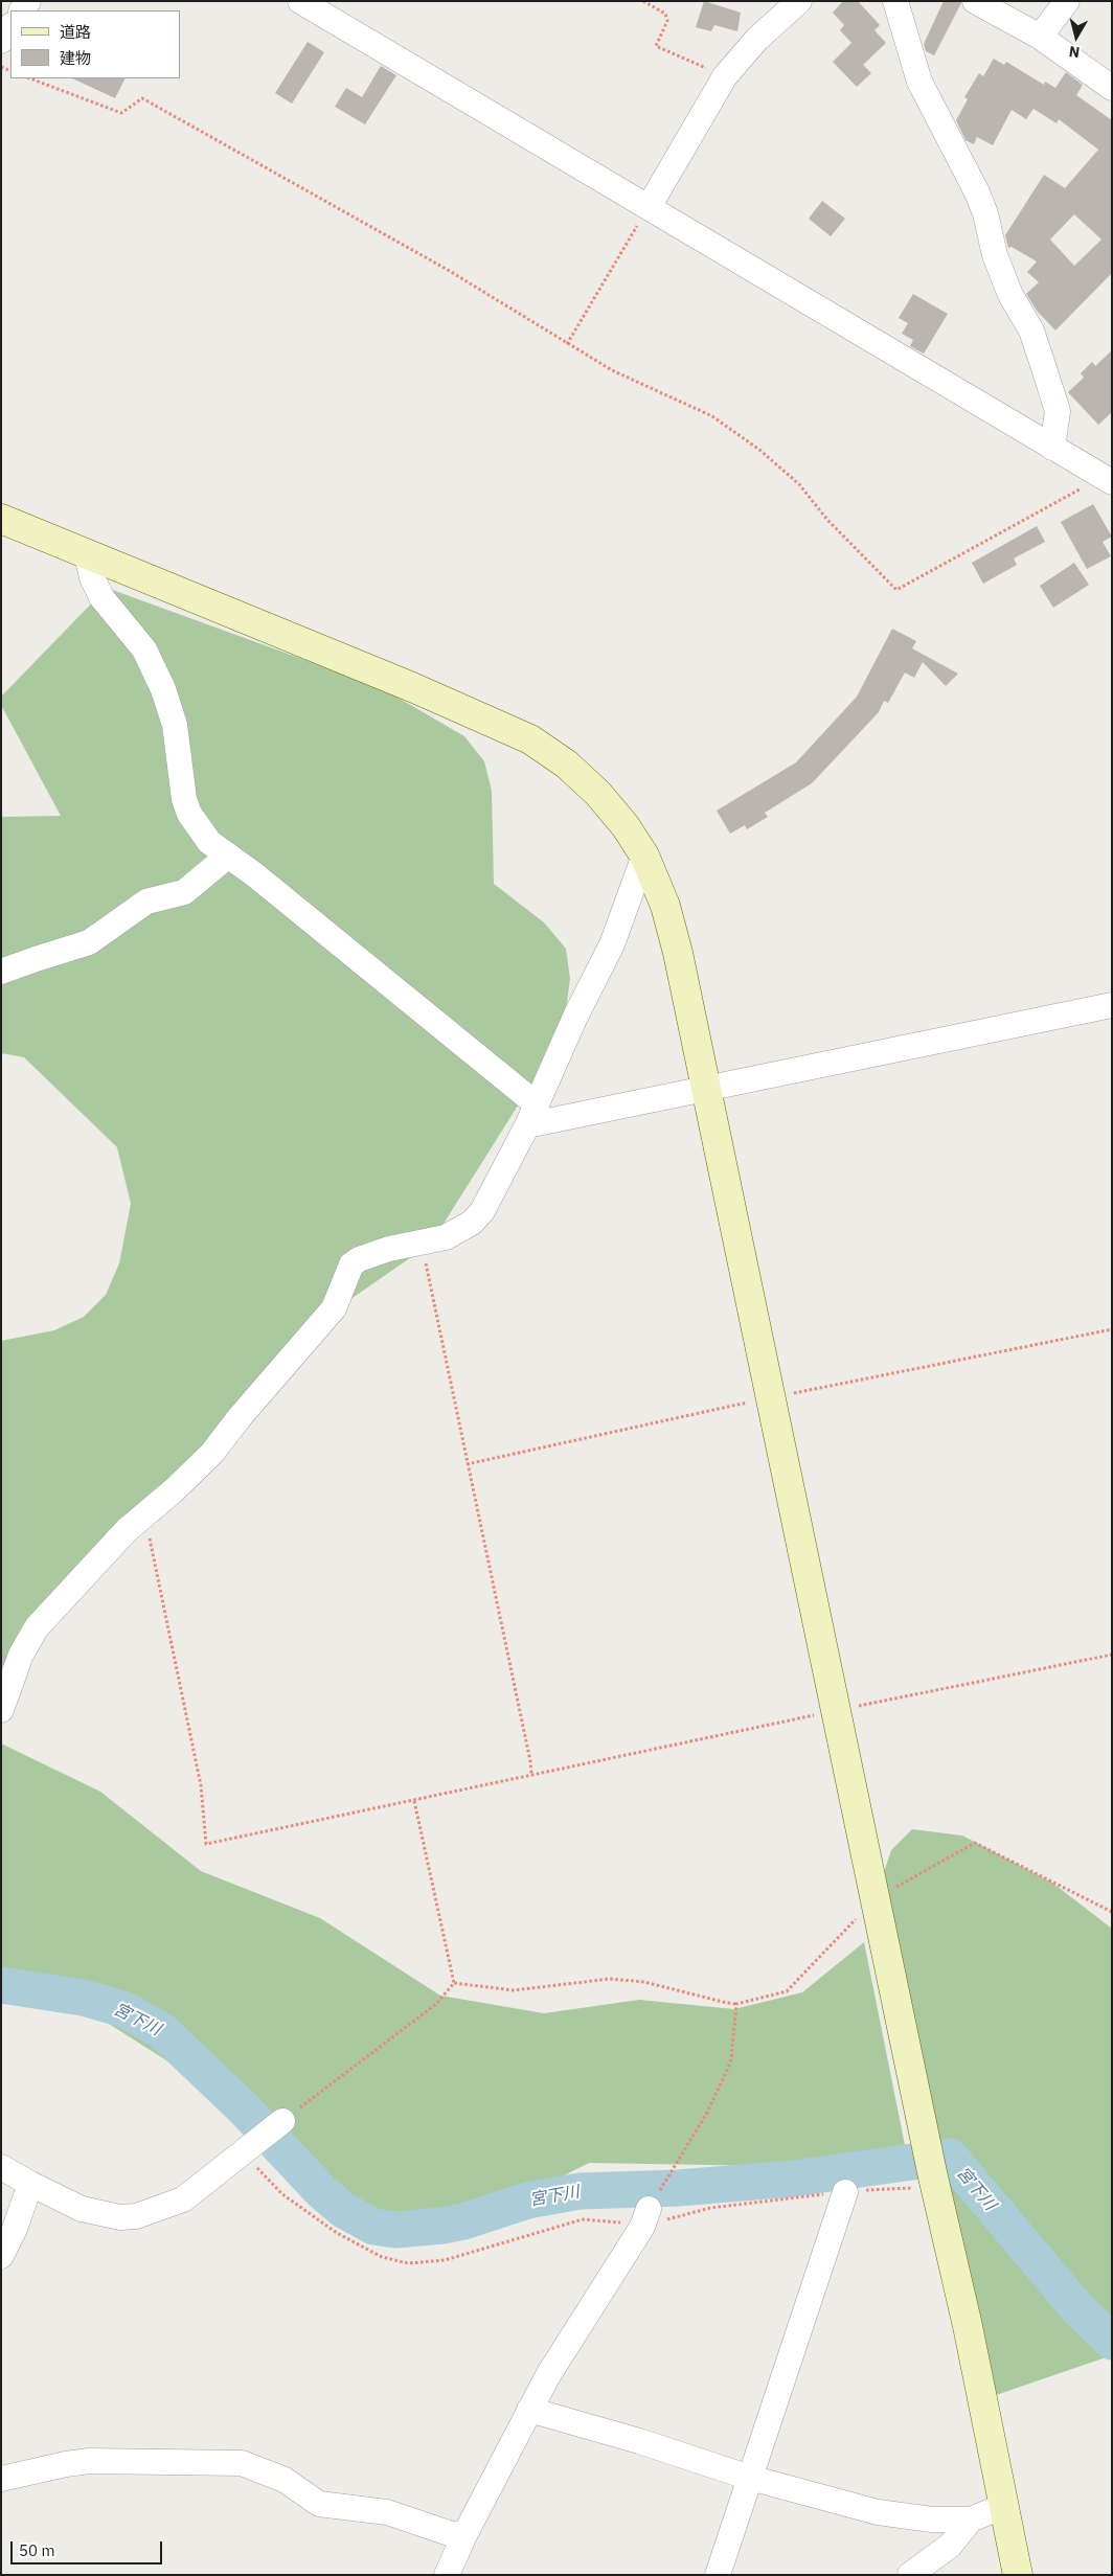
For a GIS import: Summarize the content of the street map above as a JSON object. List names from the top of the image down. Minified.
{"water":["宮下川"],"legend":["道路","建物"],"scale_bar":"50 m","north":"bottom"}
